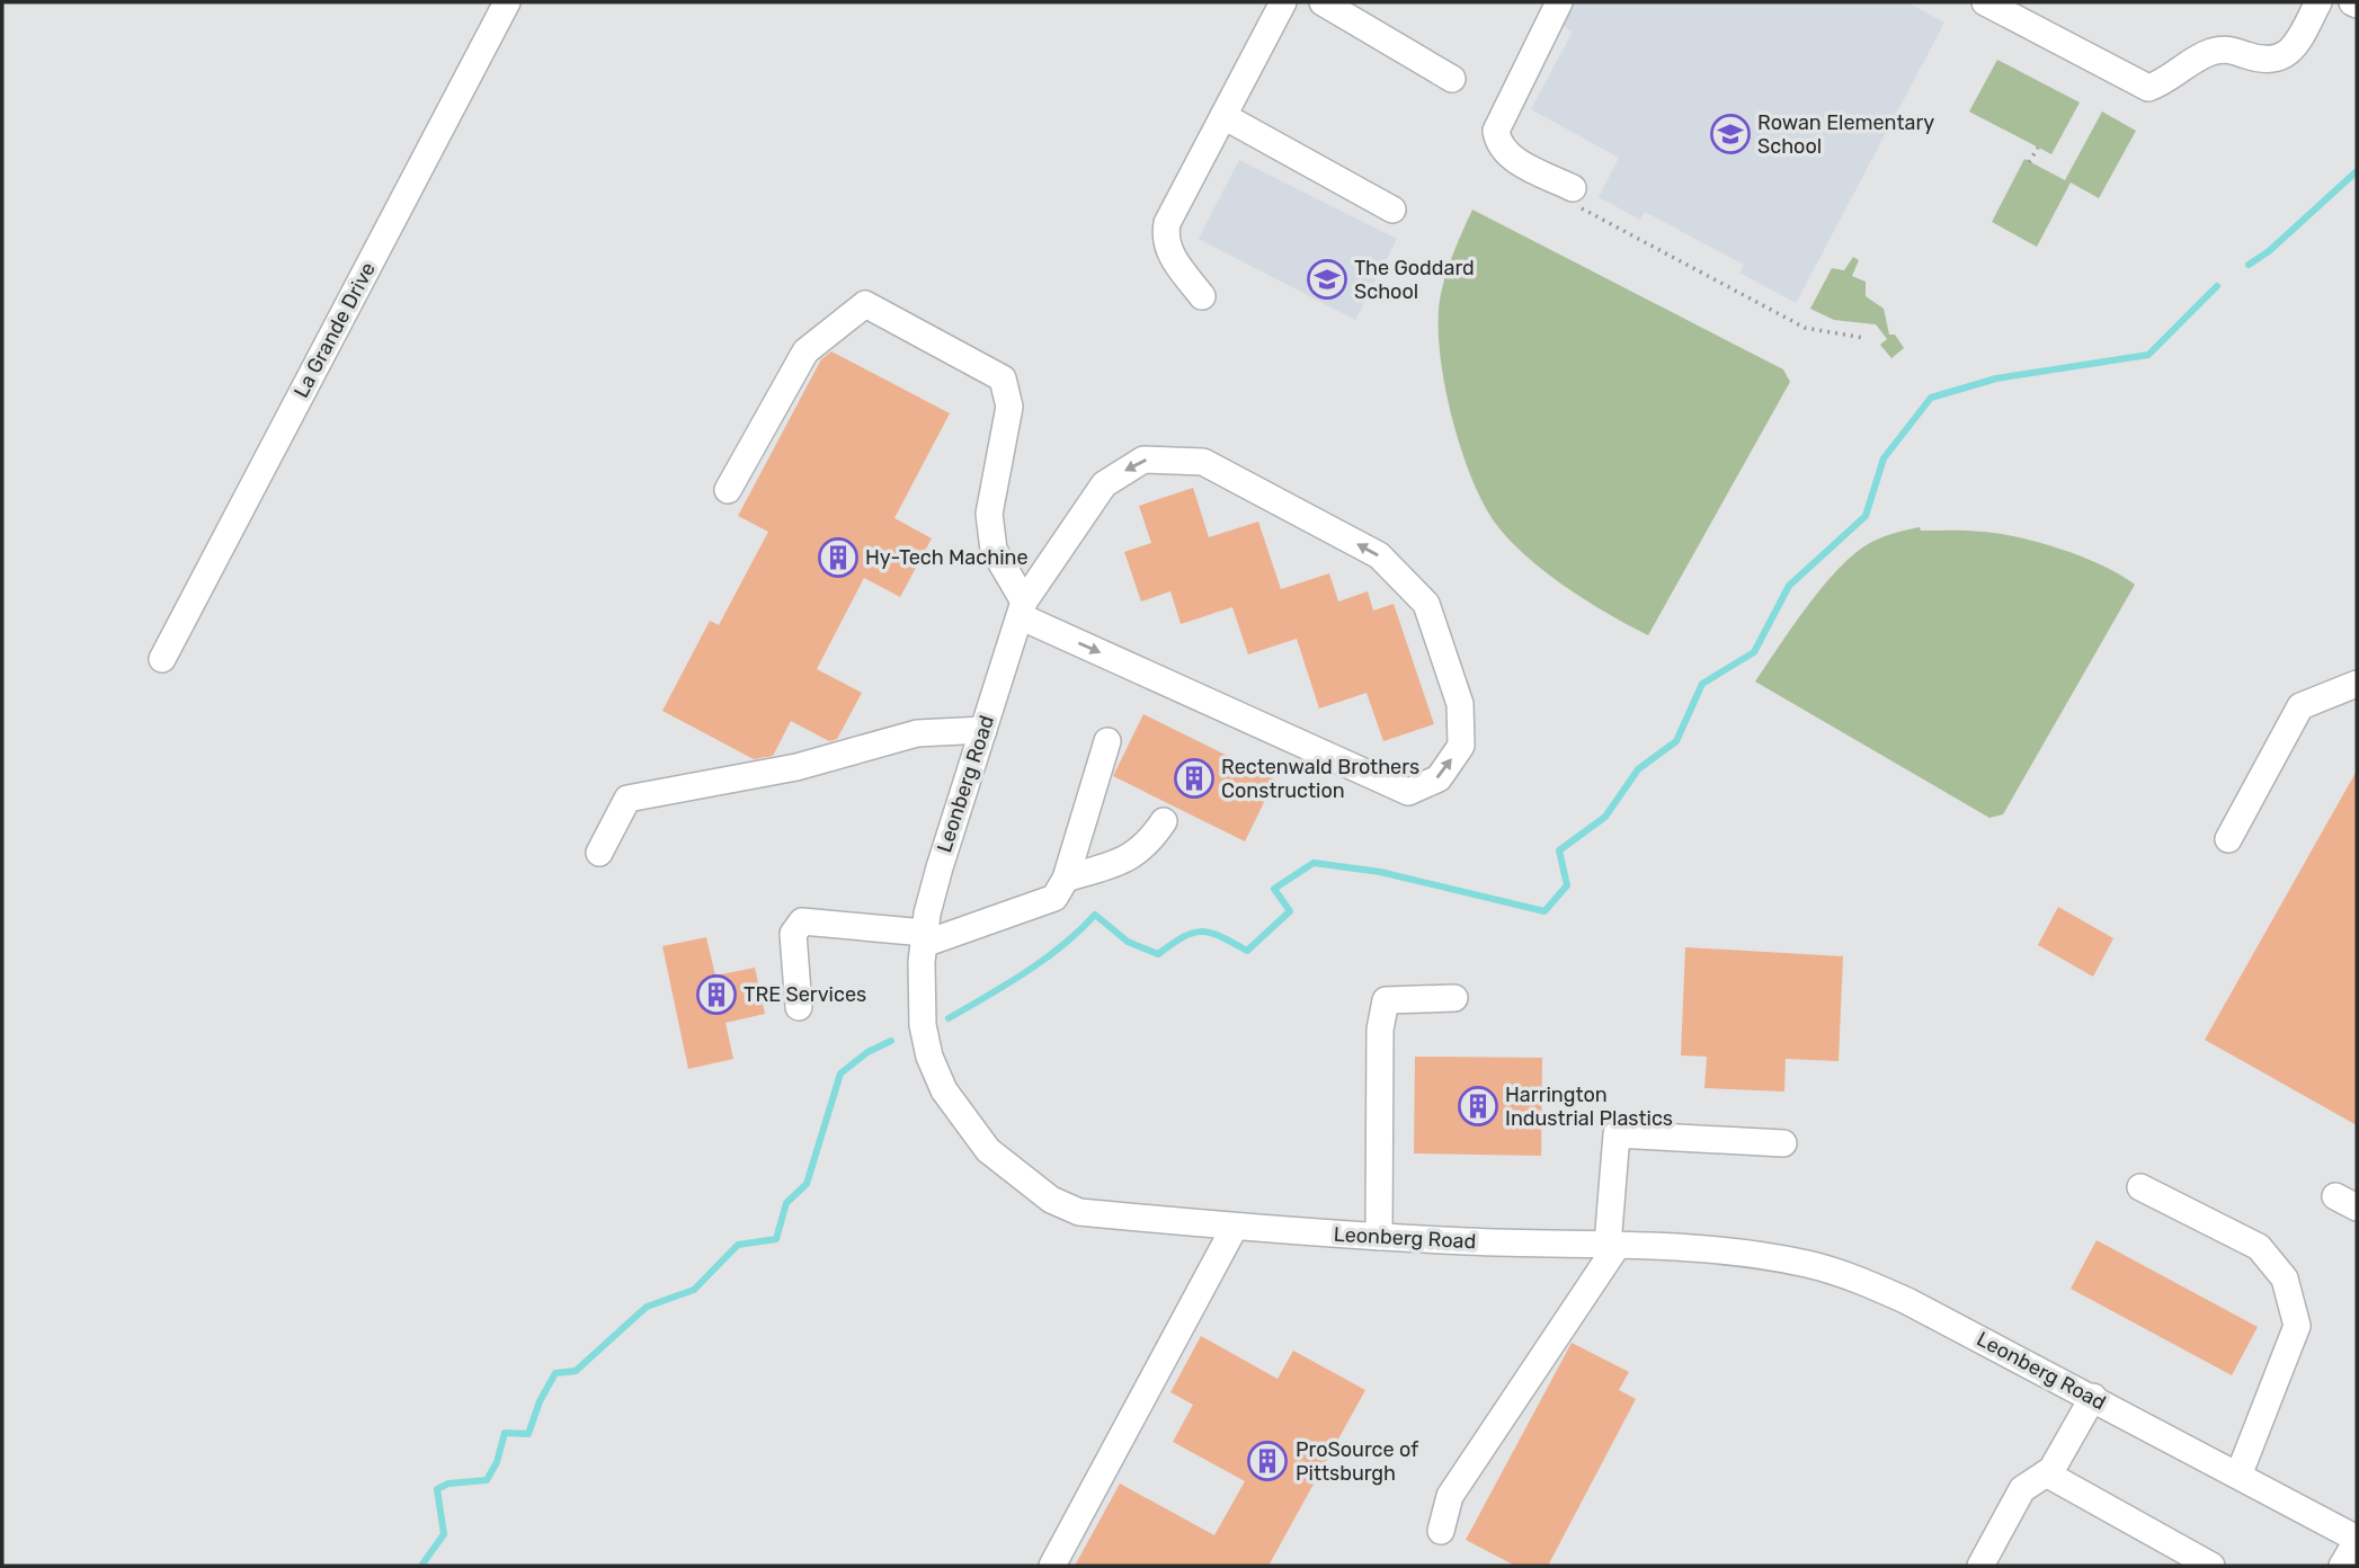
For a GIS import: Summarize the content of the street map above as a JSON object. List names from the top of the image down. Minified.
{"streets":{"street":["La Grande Drive","Leonberg Road"]},"places":{"school or university":["Rowan Elementary School","The Goddard School"],"building":["Hy-Tech Machine","Rectenwald Brothers Construction","TRE Services","Harrington Industrial Plastics","ProSource of Pittsburgh"]}}
